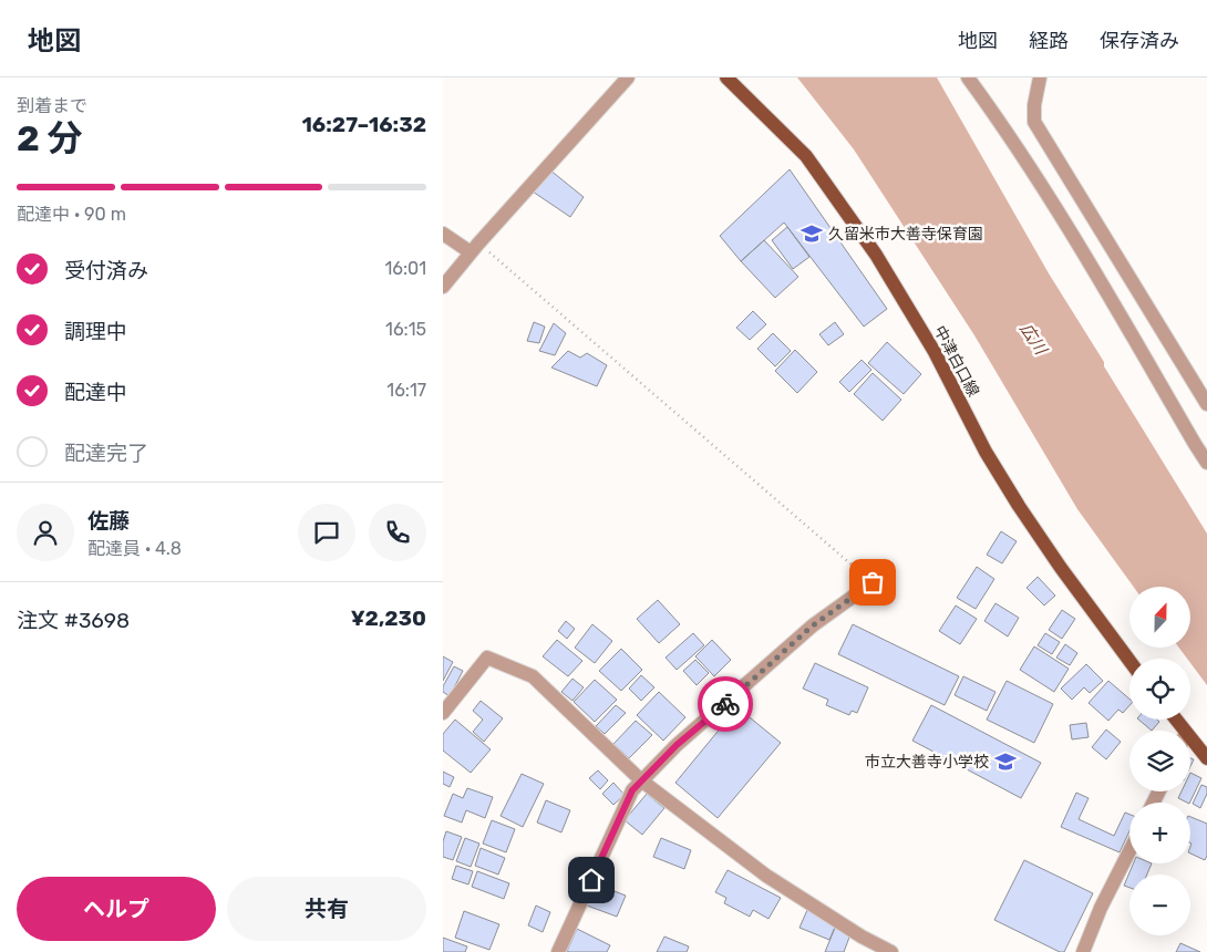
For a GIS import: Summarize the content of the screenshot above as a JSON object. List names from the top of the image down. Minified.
{"streets":{"main road":["中津白口線"]},"water":["広川"],"places":{"school or university":["久留米市大善寺保育園","市立大善寺小学校"]},"north":"top","page":{"header":"地図","nav":["地図","経路","保存済み"],"heading":["2 分","到着まで","16:27–16:32"],"panel":["佐藤","配達員 · 4.8","注文 #3698","¥2,230"],"bar":"配達中 · 90 m","list":[["受付済み","16:01"],["調理中","16:15"],["配達中","16:17"],"配達完了"],"map_buttons":["+","−"],"buttons":["ヘルプ","共有"]}}
